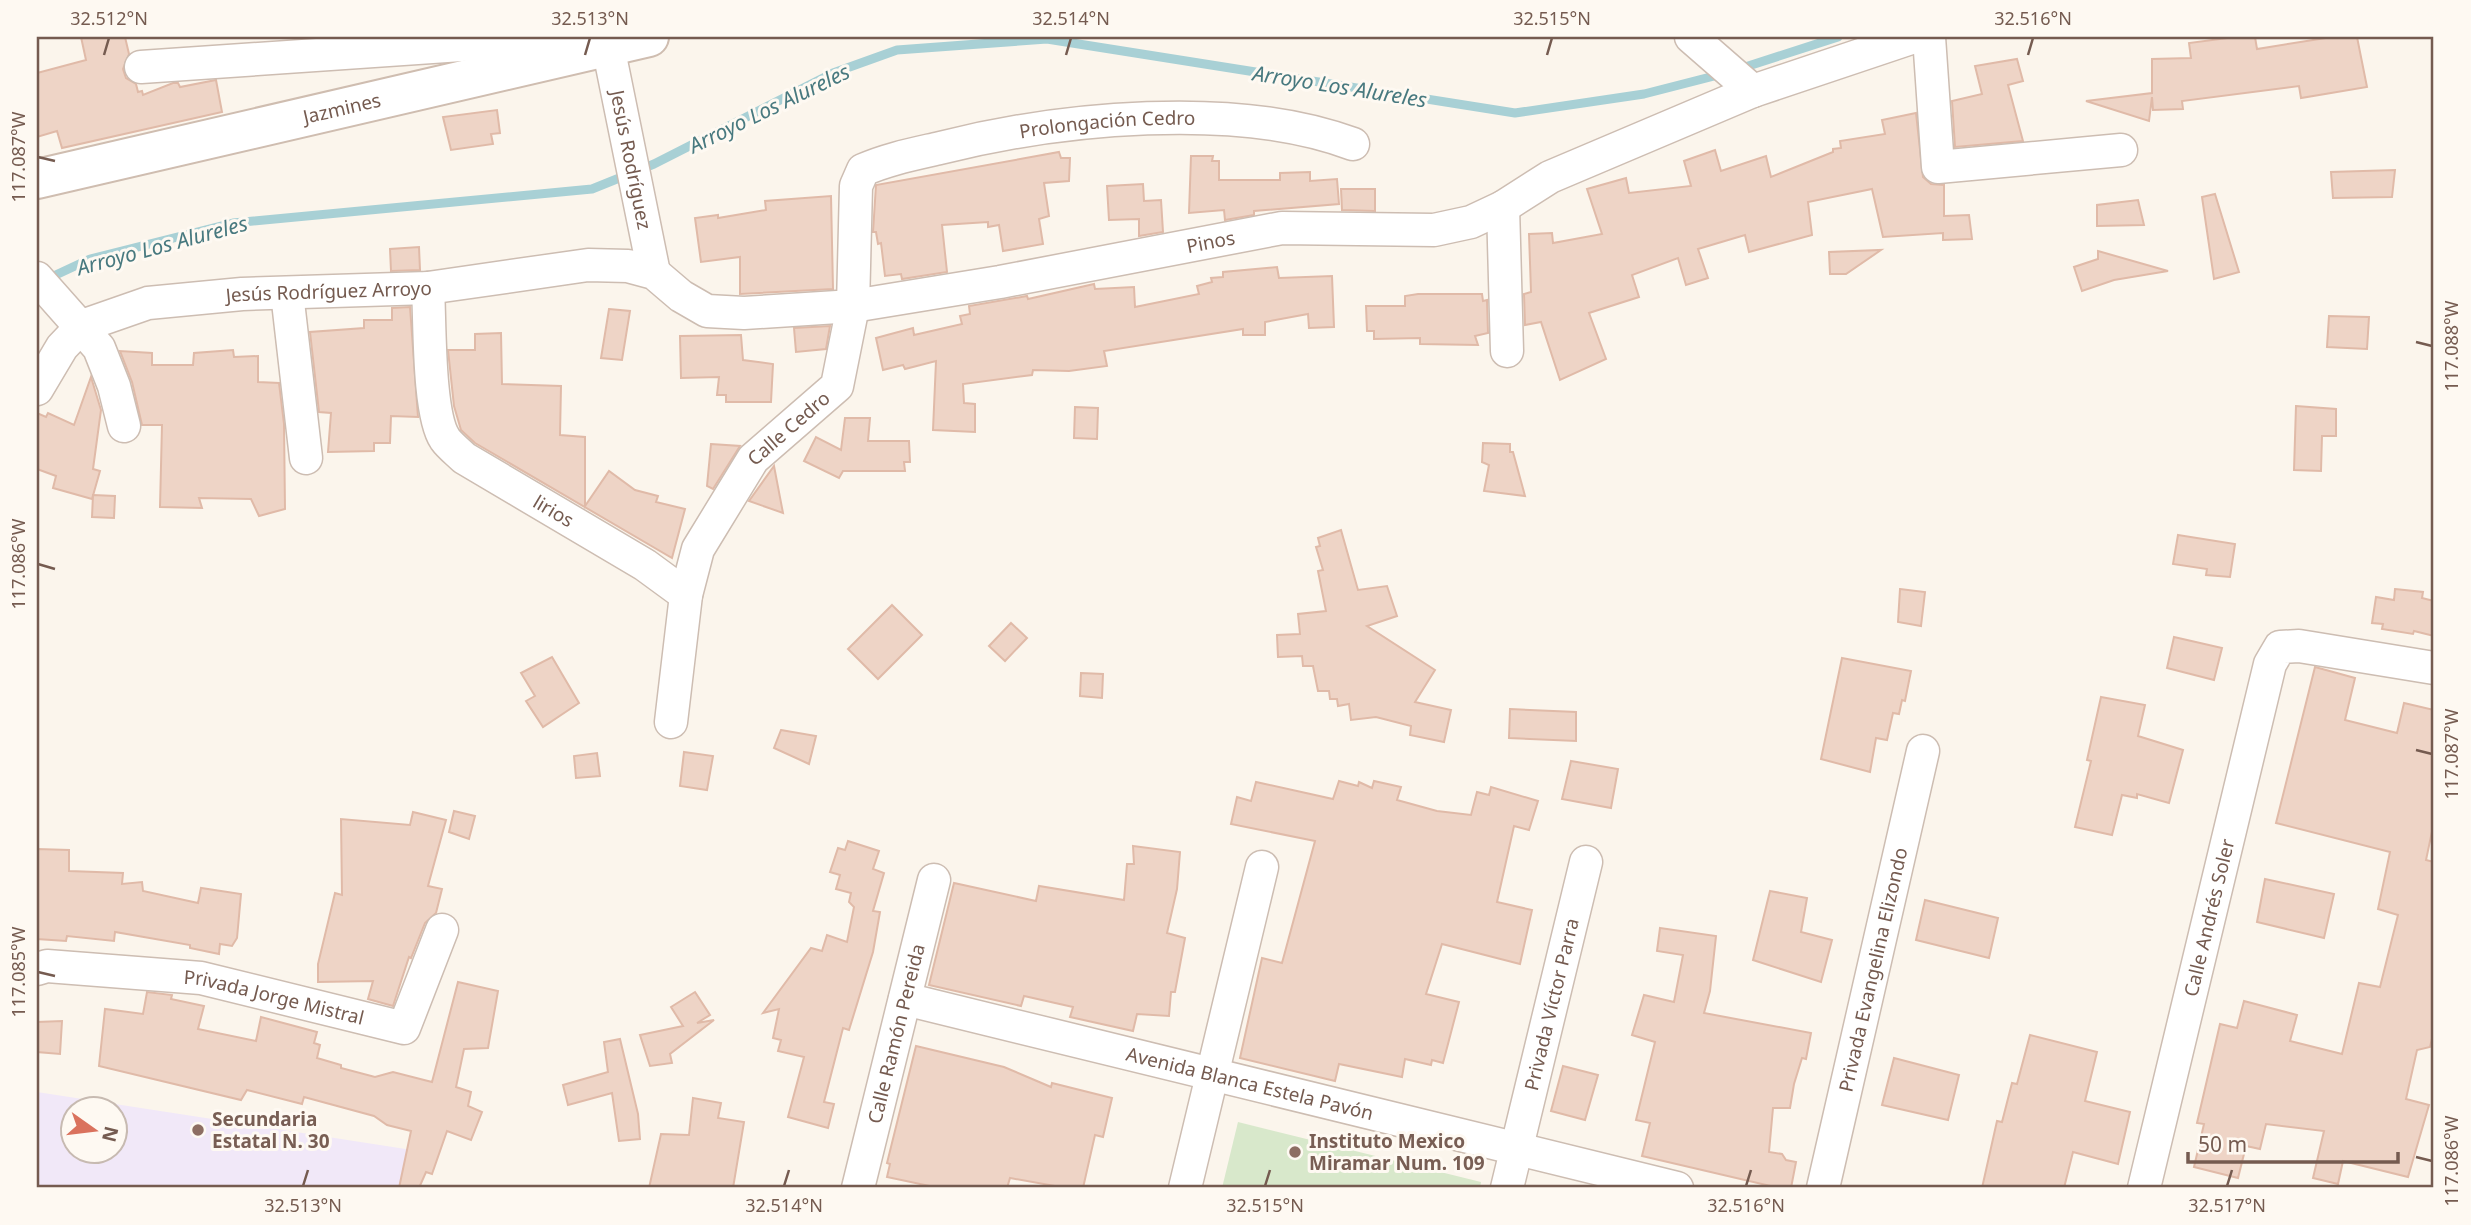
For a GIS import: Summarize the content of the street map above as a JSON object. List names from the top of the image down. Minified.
{"streets":{"main road":["Jazmines"],"street":["Prolongación Cedro","Jesús Rodríguez","Pinos","Jesús Rodríguez Arroyo","Calle Cedro","lirios","Calle Andrés Soler","Privada Evangelina Elizondo","Privada Jorge Mistral","Privada Víctor Parra","Calle Ramón Pereida","Avenida Blanca Estela Pavón"]},"crossings":[["Jazmines","Jesús Rodríguez"],["Prolongación Cedro","Calle Cedro"],["Jesús Rodríguez","Pinos"],["Jesús Rodríguez","Jesús Rodríguez Arroyo"],["Pinos","Jesús Rodríguez Arroyo"],["Pinos","Calle Cedro"],["Jesús Rodríguez Arroyo","lirios"],["Calle Cedro","lirios"],["Privada Víctor Parra","Avenida Blanca Estela Pavón"],["Calle Ramón Pereida","Avenida Blanca Estela Pavón"]],"water":["Arroyo Los Alureles"],"places":["Secundaria Estatal N. 30","Instituto Mexico Miramar Num. 109"],"scale_bar":"50 m","north":"right","coordinates":["32.512°N","32.513°N","32.514°N","32.515°N","32.516°N","117.087°W","117.088°W","117.086°W","117.085°W","32.517°N"]}
